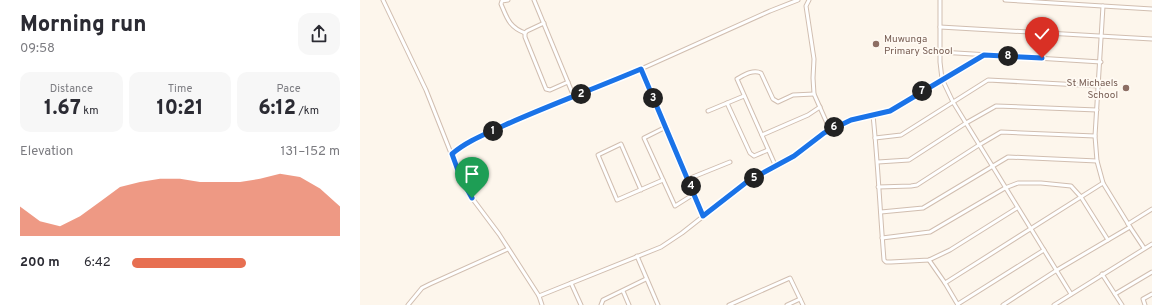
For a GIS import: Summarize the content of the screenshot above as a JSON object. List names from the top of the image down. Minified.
{"places":["Muwunga Primary School","St Michaels School"],"page":{"heading":["Morning run","09:58"],"pins":["8","7","2","3","6","1","5","4"],"stats":[["Distance","1.67 km"],["Time","10:21"],["Pace","6:12 /km"]],"chart":["Elevation","131–152 m"],"list":[{"name":"200 m","note":"6:42"}]}}
